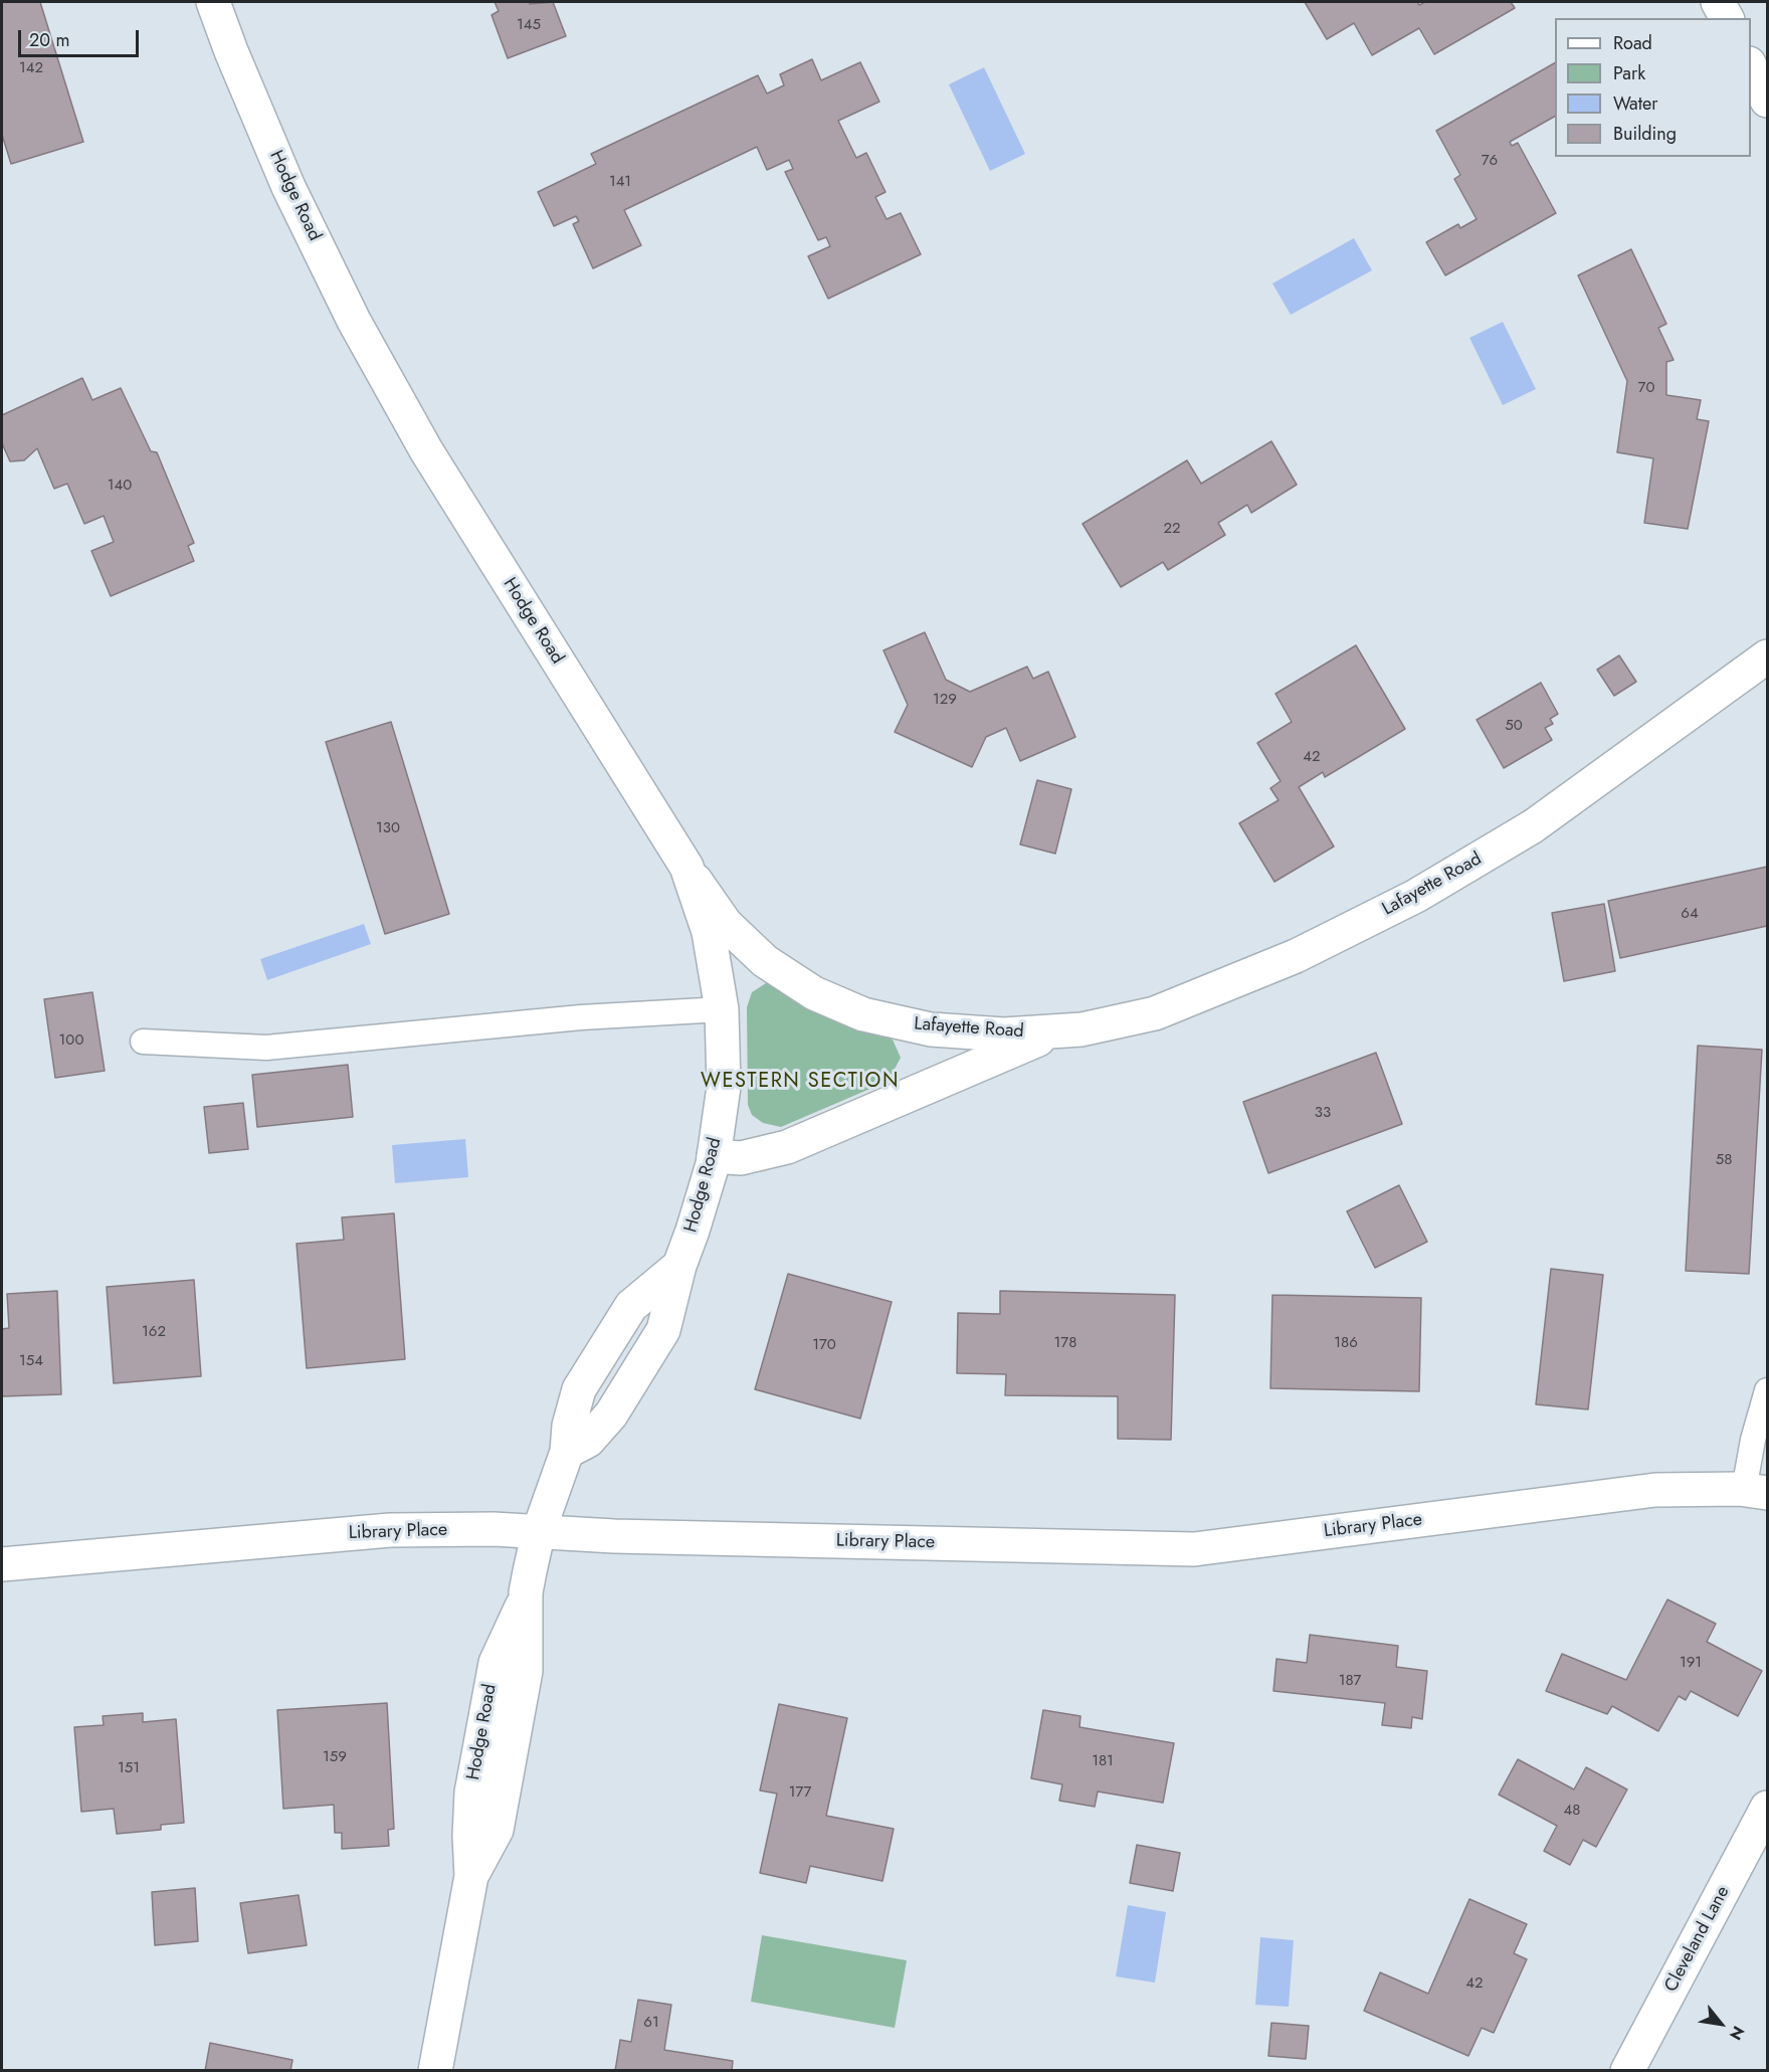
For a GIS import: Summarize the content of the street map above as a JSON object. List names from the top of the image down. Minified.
{"streets":{"street":["Hodge Road","Lafayette Road","Library Place","Cleveland Lane"]},"crossings":[["Hodge Road","Lafayette Road"],["Hodge Road","Library Place"]],"districts":["WESTERN SECTION"],"house_numbers":["145","142","76","141","70","140","22","129","50","42","130","64","100","33","58","162","178","186","170","154","191","187","159","181","151","177","48","42","61"],"legend":["Road","Park","Water","Building"],"scale_bar":"20 m","north":"bottom right"}
